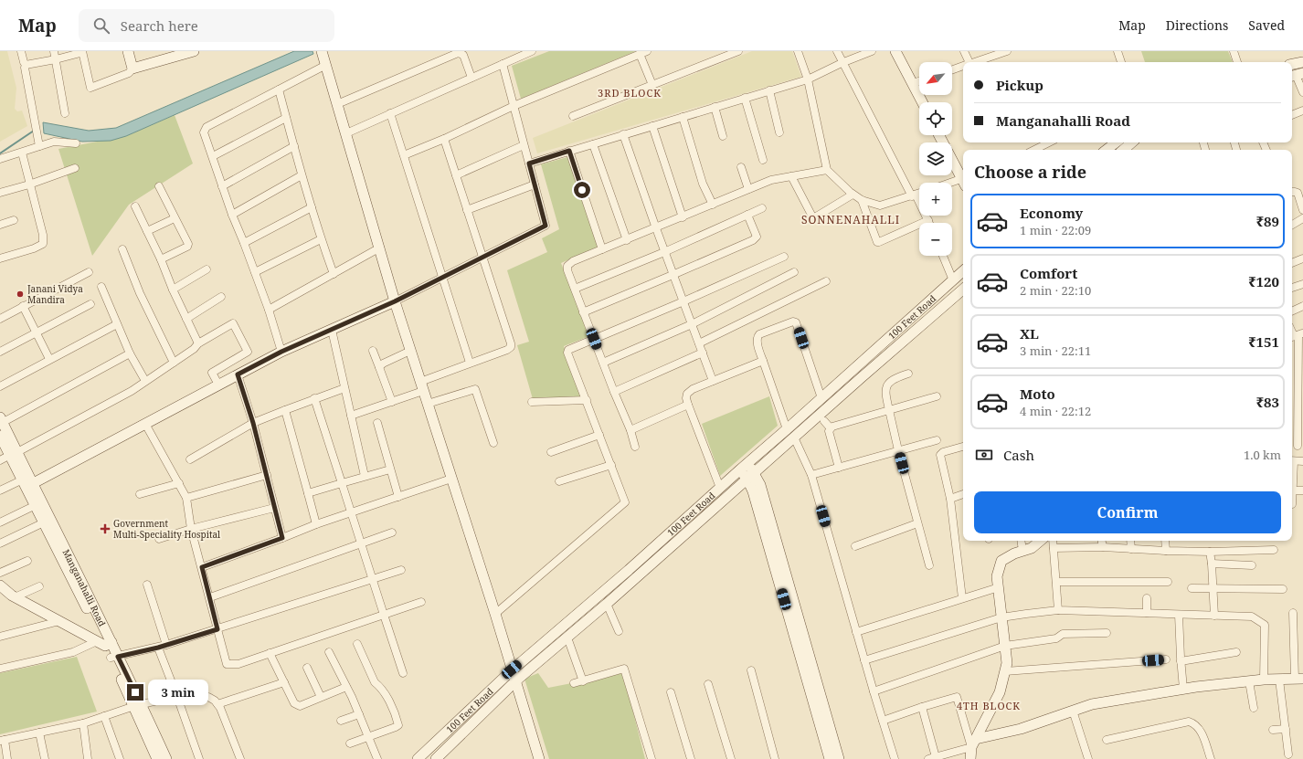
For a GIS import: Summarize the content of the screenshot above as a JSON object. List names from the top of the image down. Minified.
{"streets":{"street":["100 Feet Road","Manganahalli Road"]},"districts":["3RD BLOCK","SONNENAHALLI","4TH BLOCK"],"places":{"other":["Janani Vidya Mandira"],"health":["Government Multi-Speciality Hospital"]},"north":"bottom left","page":{"header":"Map","search":"Search here","nav":["Map","Directions","Saved"],"map_buttons":["+","−"],"banner":["Pickup","Manganahalli Road"],"heading":"Choose a ride","list":[{"name":"Economy","note":"1 min · 22:09","value":"₹89"},{"name":"Comfort","note":"2 min · 22:10","value":"₹120"},{"name":"XL","note":"3 min · 22:11","value":"₹151"},{"name":"Moto","note":"4 min · 22:12","value":"₹83"}],"pay":["Cash","1.0 km"],"buttons":"Confirm","bubble":"3 min"}}
